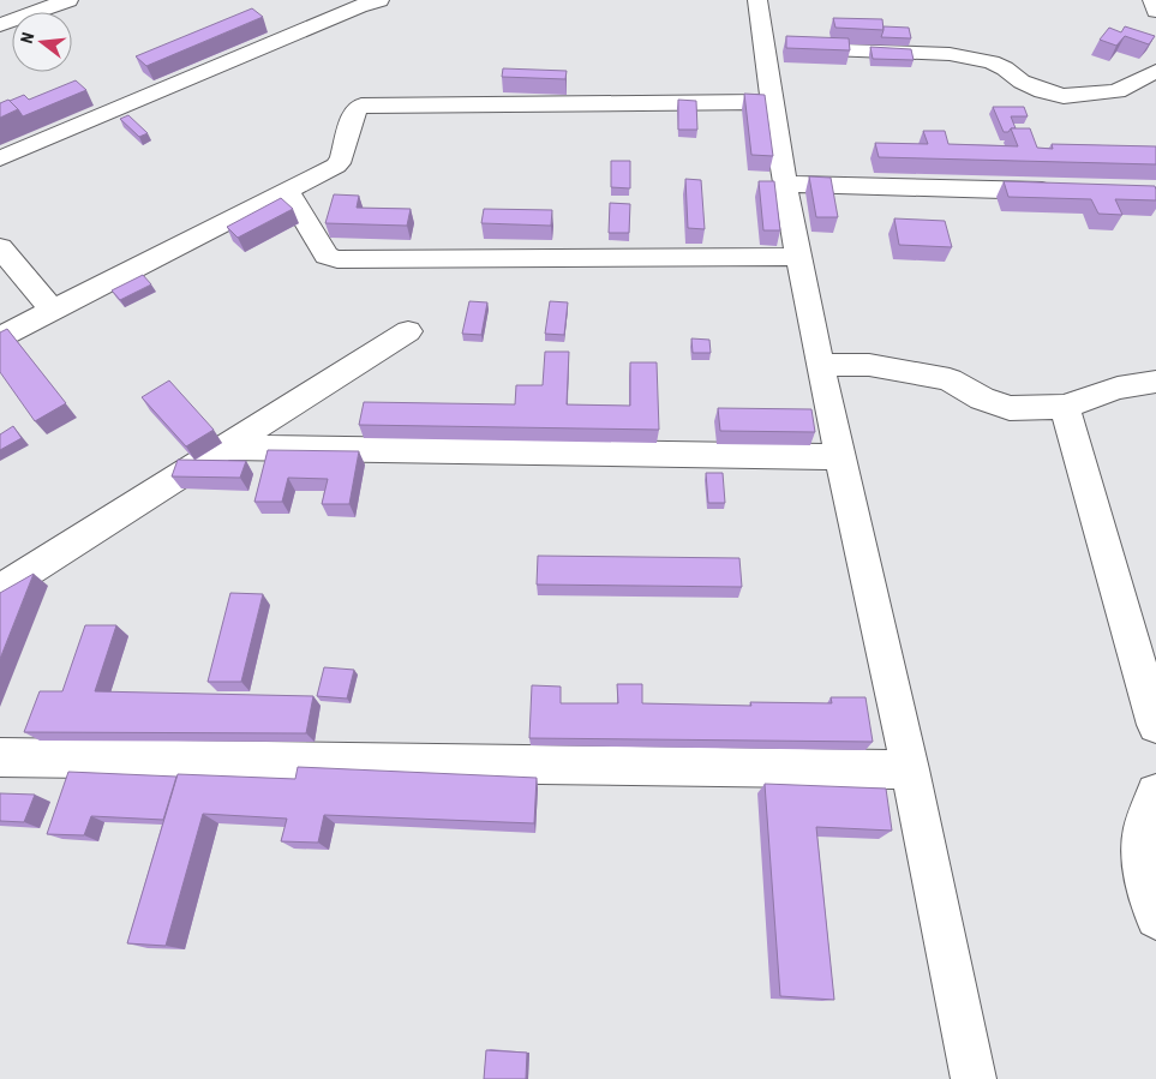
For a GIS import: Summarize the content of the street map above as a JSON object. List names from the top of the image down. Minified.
{"north":"left"}
